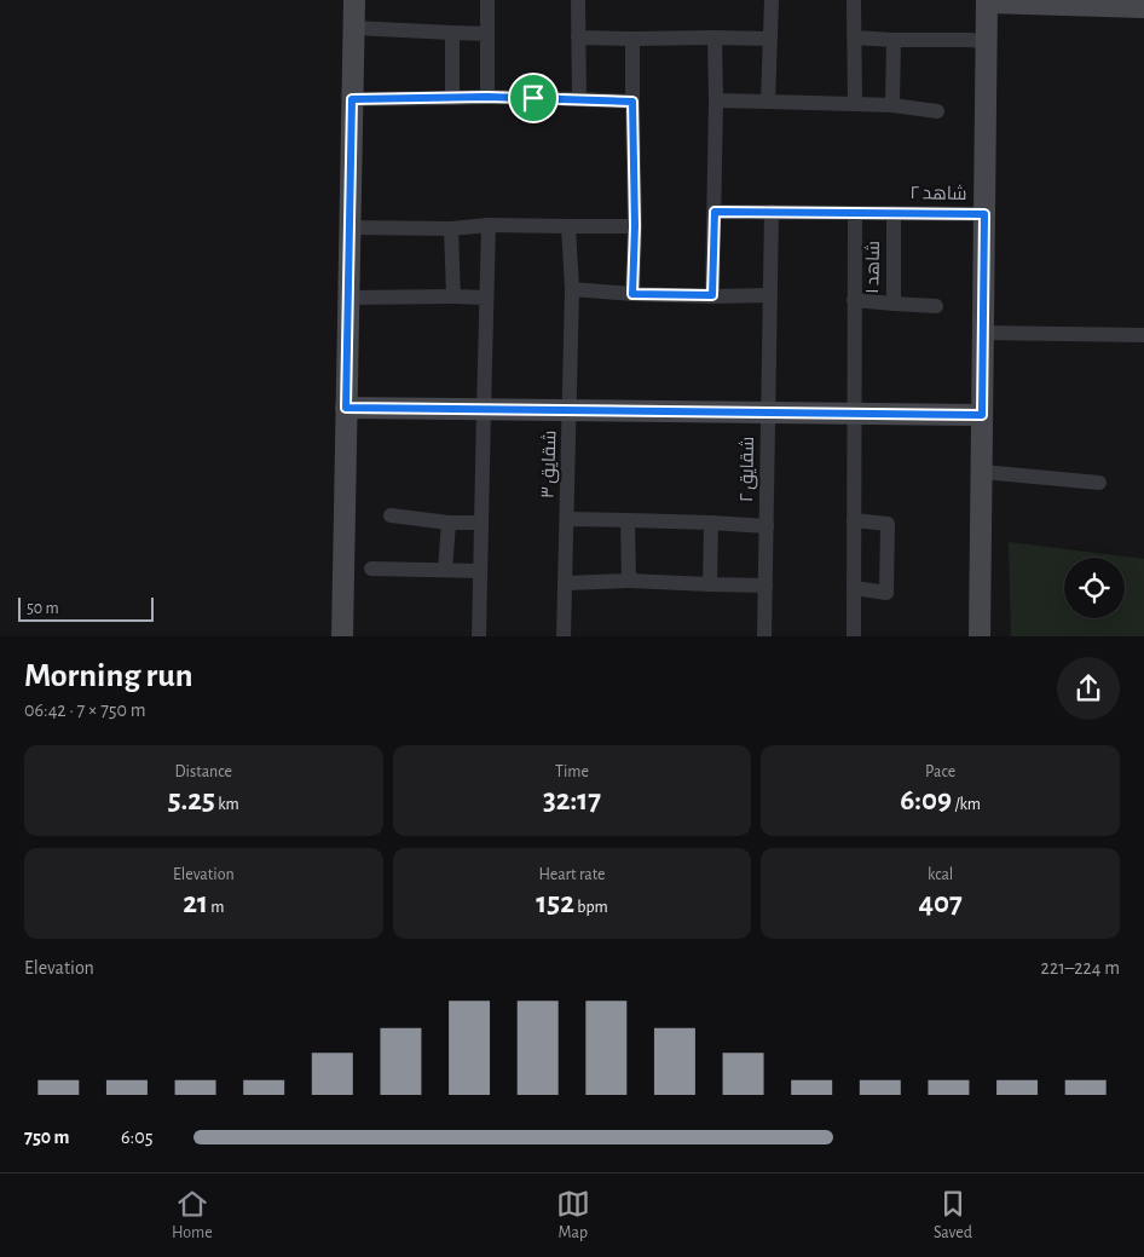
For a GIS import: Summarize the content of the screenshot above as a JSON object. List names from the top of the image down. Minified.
{"streets":{"street":["شاهد ۲","شاهد ۱","شقایق ۳","شقایق ۲"]},"crossings":[["شاهد ۲","شاهد ۱"],["شقایق ۳","شقایق ۲"]],"scale_bar":"50 m","page":{"scale":"50 m","heading":["Morning run","06:42 · 7 × 750 m"],"stats":[["Distance","5.25 km"],["Time","32:17"],["Pace","6:09 /km"],["Elevation","21 m"],["Heart rate","152 bpm"],["kcal","407"]],"chart":["Elevation","221–224 m"],"list":[{"name":"750 m","note":"6:05"}],"tabs":["Home","Map","Saved"]}}
